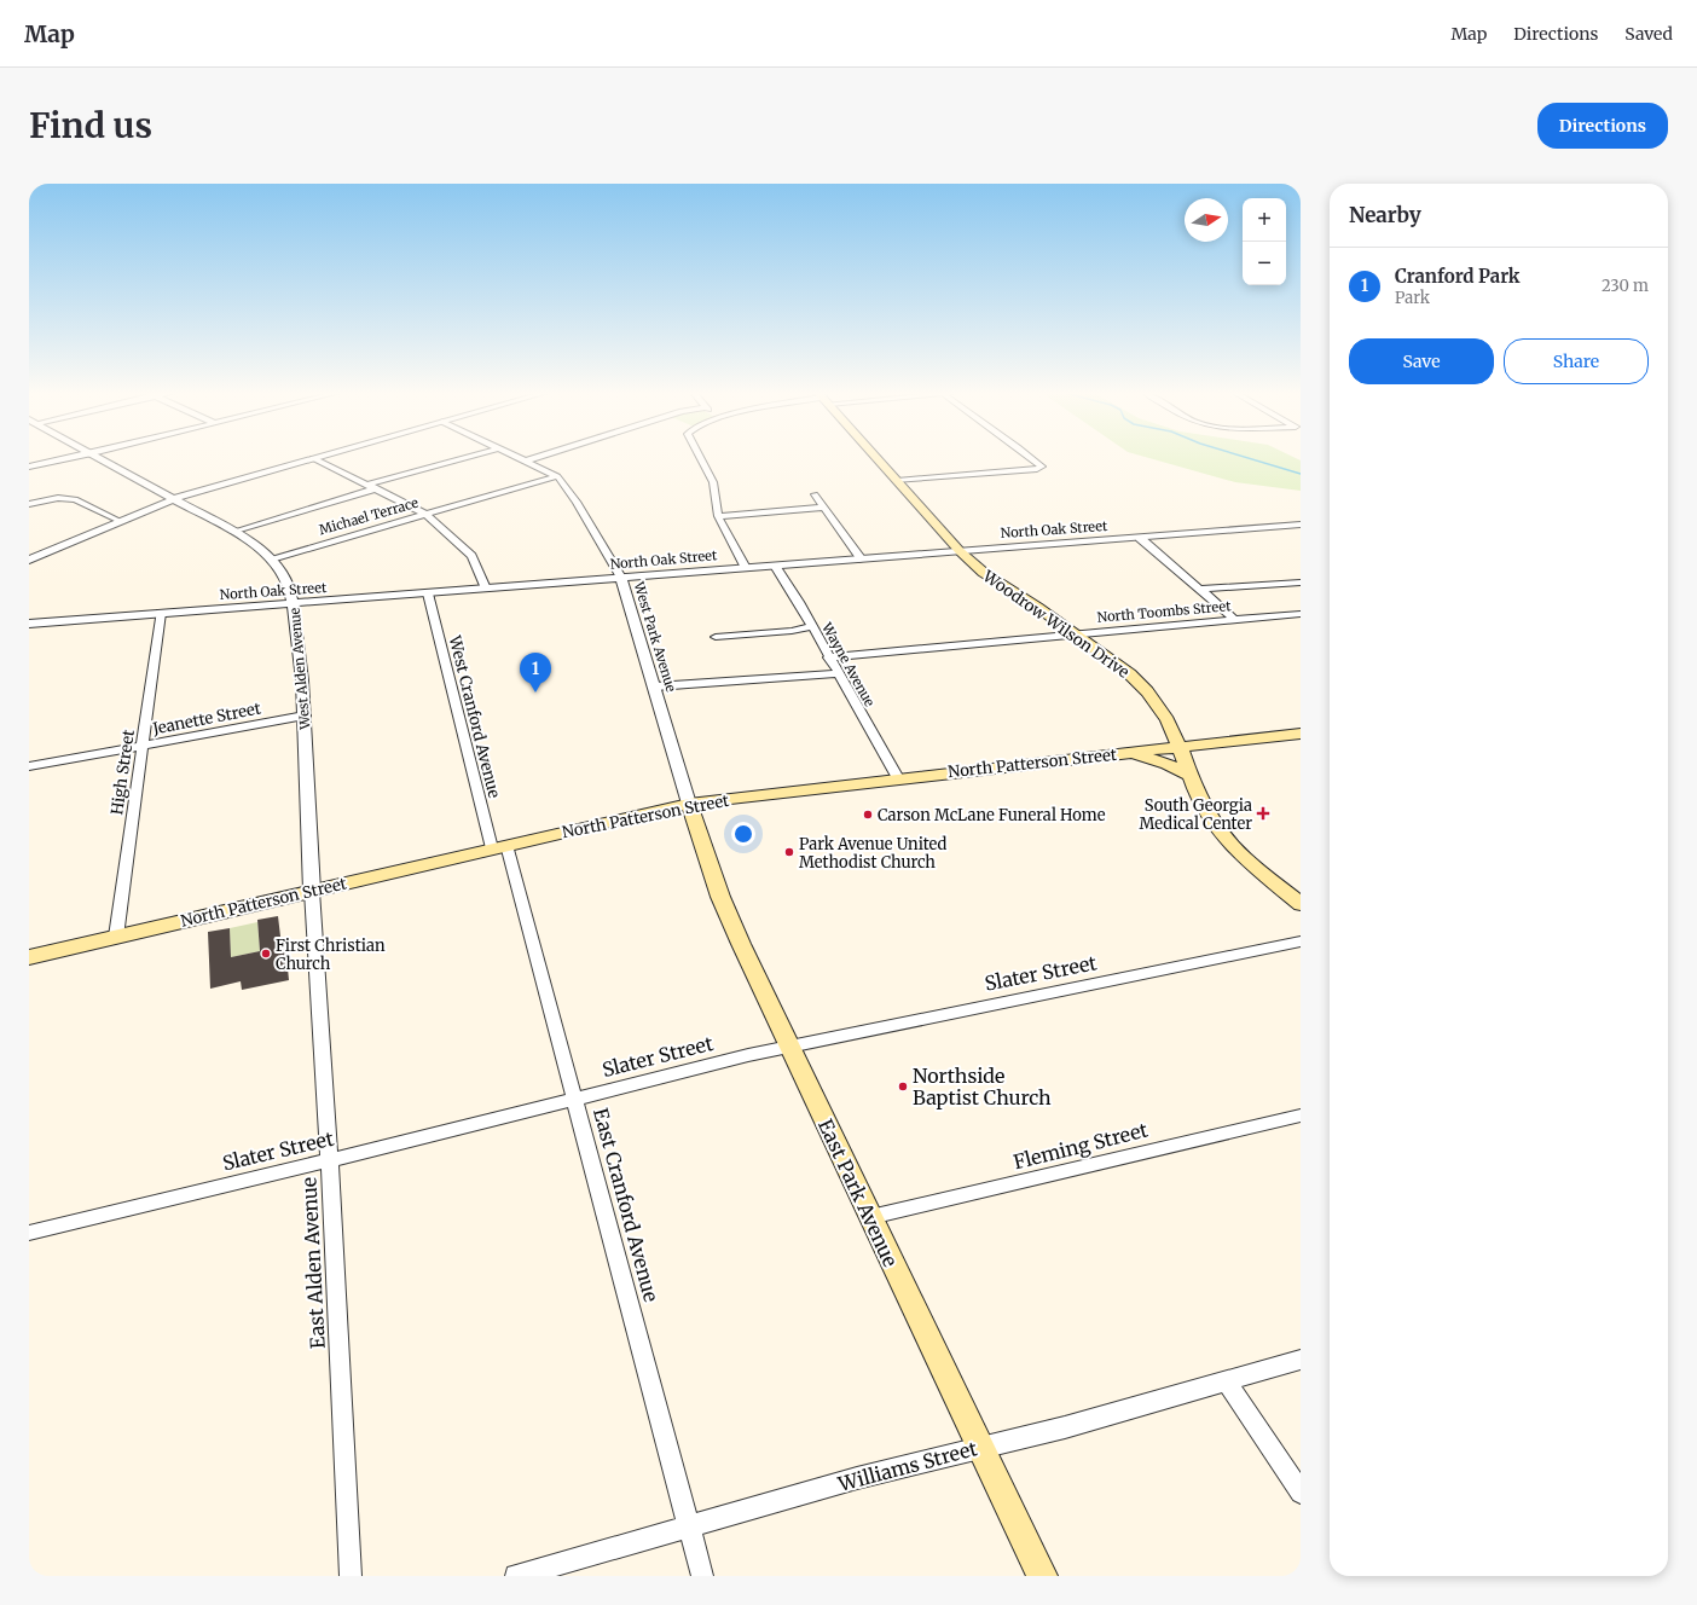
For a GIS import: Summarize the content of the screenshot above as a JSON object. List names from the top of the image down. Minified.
{"streets":{"main road":["Woodrow Wilson Drive","North Patterson Street","East Park Avenue"],"street":["Michael Terrace","North Oak Street","North Toombs Street","West Park Avenue","Wayne Avenue","West Alden Avenue","West Cranford Avenue","Jeanette Street","High Street","Slater Street","Fleming Street","East Cranford Avenue","East Alden Avenue","Williams Street"]},"crossings":[["Michael Terrace","West Park Avenue"],["Michael Terrace","West Alden Avenue"],["North Oak Street","Woodrow Wilson Drive"],["North Oak Street","West Park Avenue"],["North Oak Street","Wayne Avenue"],["North Oak Street","West Alden Avenue"],["North Oak Street","West Cranford Avenue"],["North Oak Street","High Street"],["North Toombs Street","Woodrow Wilson Drive"],["North Toombs Street","Wayne Avenue"],["Woodrow Wilson Drive","North Patterson Street"],["West Park Avenue","North Patterson Street"],["West Park Avenue","East Park Avenue"],["Wayne Avenue","North Patterson Street"],["West Alden Avenue","Jeanette Street"],["West Alden Avenue","North Patterson Street"],["West Alden Avenue","East Alden Avenue"],["West Cranford Avenue","North Patterson Street"],["West Cranford Avenue","East Cranford Avenue"],["Jeanette Street","High Street"],["North Patterson Street","High Street"],["North Patterson Street","East Park Avenue"],["North Patterson Street","East Cranford Avenue"],["North Patterson Street","East Alden Avenue"],["Slater Street","East Park Avenue"],["Slater Street","East Cranford Avenue"],["Slater Street","East Alden Avenue"],["Fleming Street","East Park Avenue"],["East Park Avenue","Williams Street"],["East Cranford Avenue","Williams Street"]],"places":{"health":["South Georgia Medical Center"],"other":["Carson McLane Funeral Home","Park Avenue United Methodist Church","First Christian Church","Northside Baptist Church"]},"north":"right","page":{"header":"Map","nav":["Map","Directions","Saved"],"buttons":["Directions",["Save","Share"]],"title":"Find us","heading":"Nearby","map_buttons":["+","−"],"list":[{"mark":"1","name":"Cranford Park","note":"Park","value":"230 m"}],"pins":"1"}}
